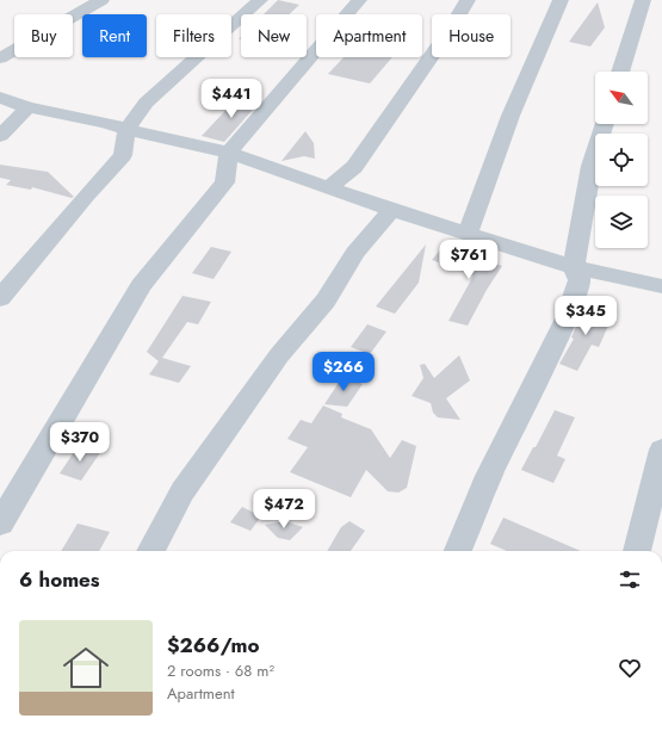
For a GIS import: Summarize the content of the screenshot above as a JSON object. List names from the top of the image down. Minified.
{"north":"top left","page":{"chip":["Buy","Rent","Filters","New","Apartment","House"],"price":["$441","$761","$345","$266","$370","$472"],"heading":"6 homes","list":[{"name":"$266/mo","note":"2 rooms · 68 m² · Apartment"}]}}
